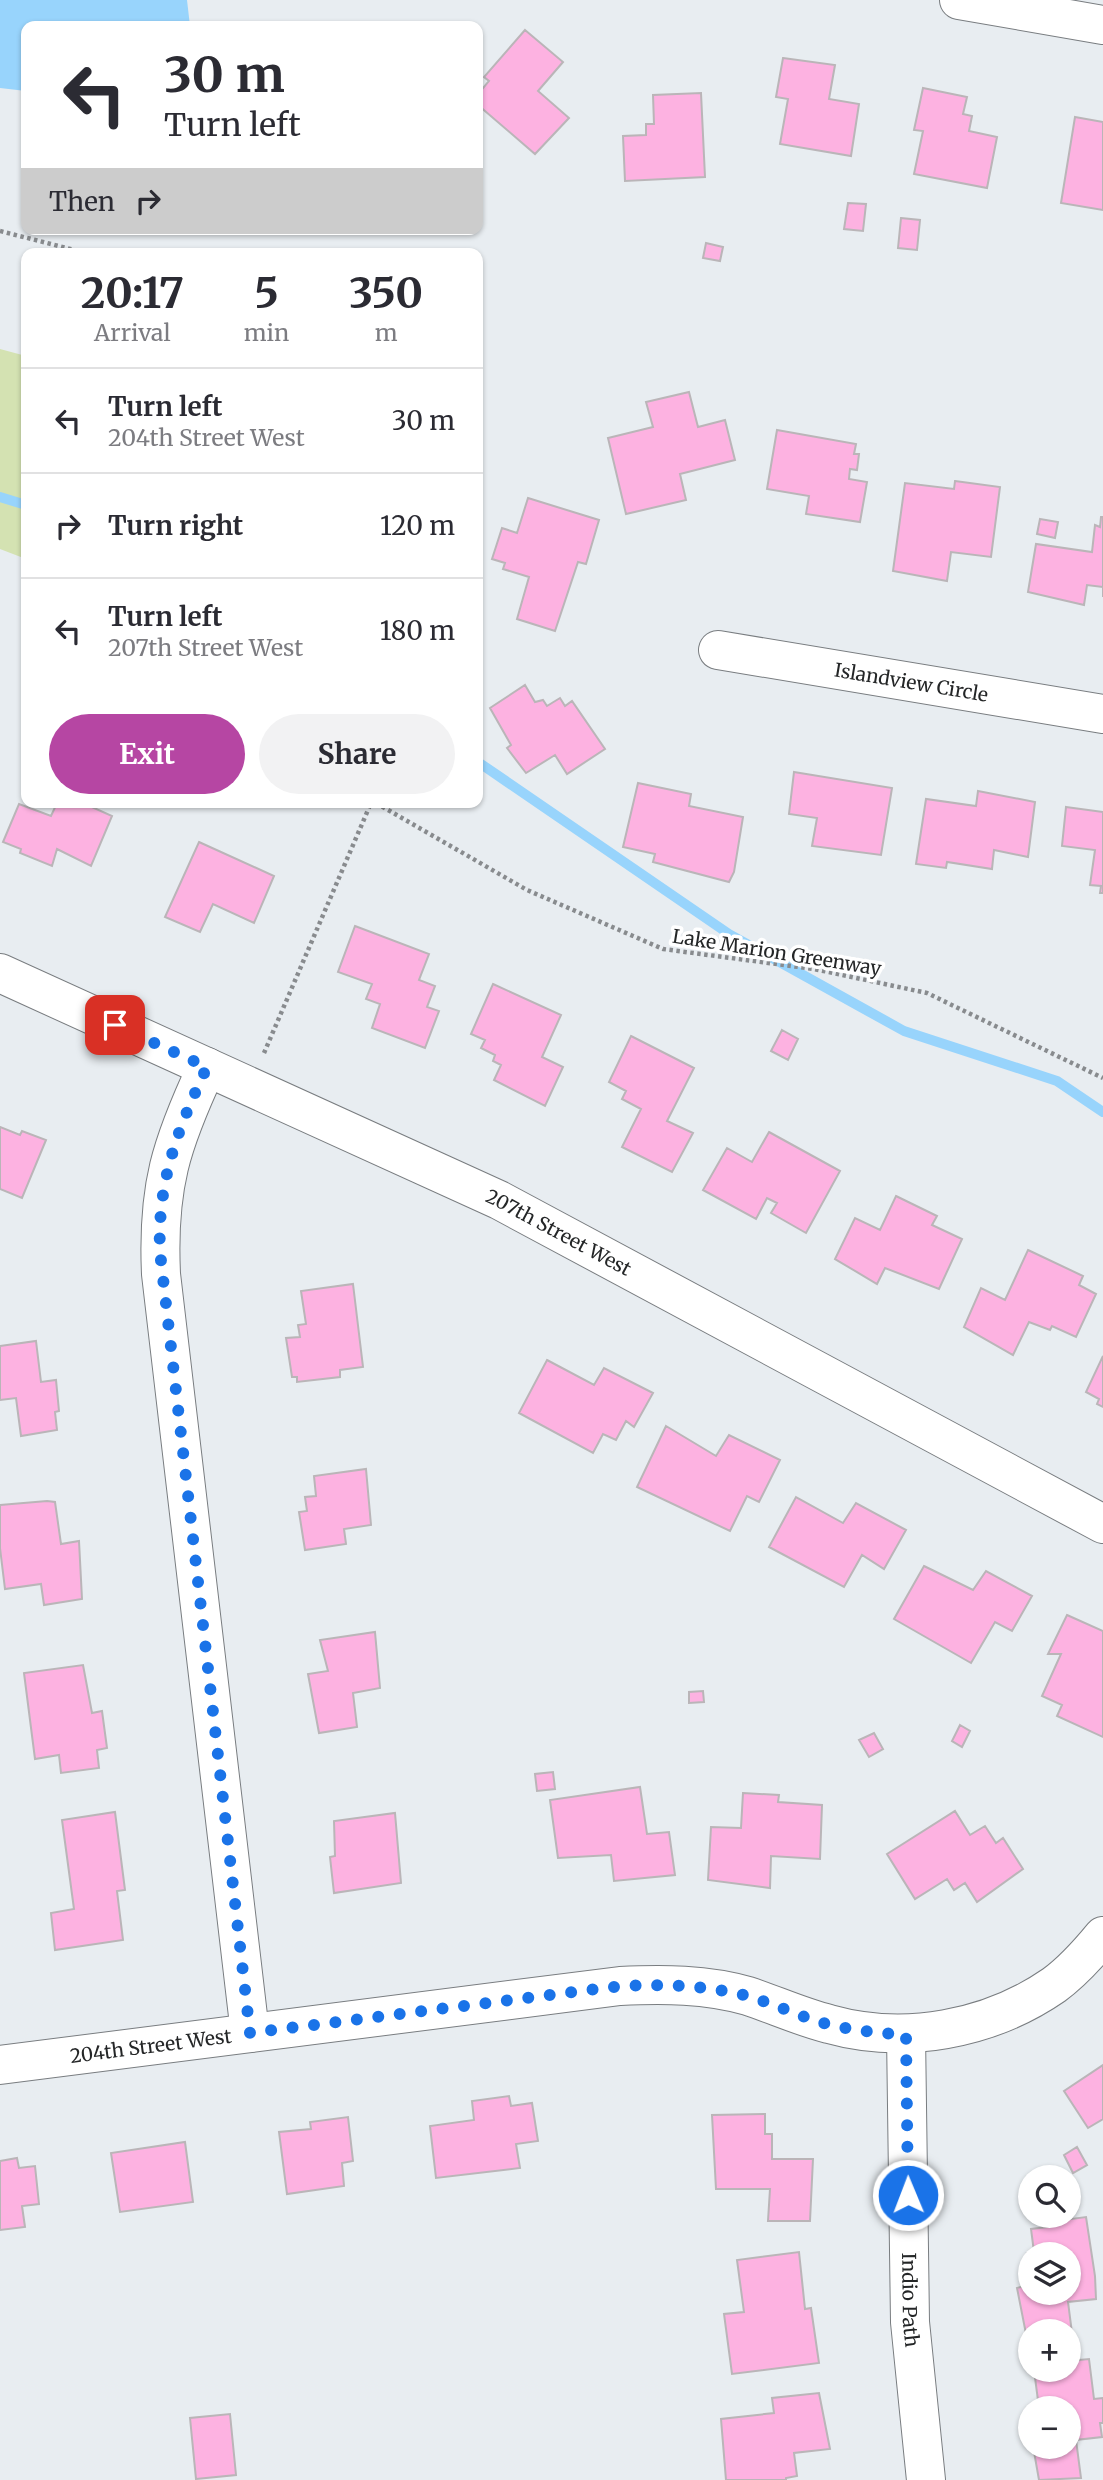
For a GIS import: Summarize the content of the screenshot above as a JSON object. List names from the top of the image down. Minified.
{"streets":{"street":["Islandview Circle","207th Street West","204th Street West","Indio Path"],"path":["Lake Marion Greenway"]},"crossings":[["204th Street West","Indio Path"]],"page":{"turn":["30 m","Turn left"],"then":"Then","eta":["20:17","Arrival","5","min","350","m"],"list":[{"name":"Turn left","note":"204th Street West","value":"30 m"},{"name":"Turn right","value":"120 m"},{"name":"Turn left","note":"207th Street West","value":"180 m"}],"buttons":["Exit","Share"],"map_buttons":["+","−"]}}
